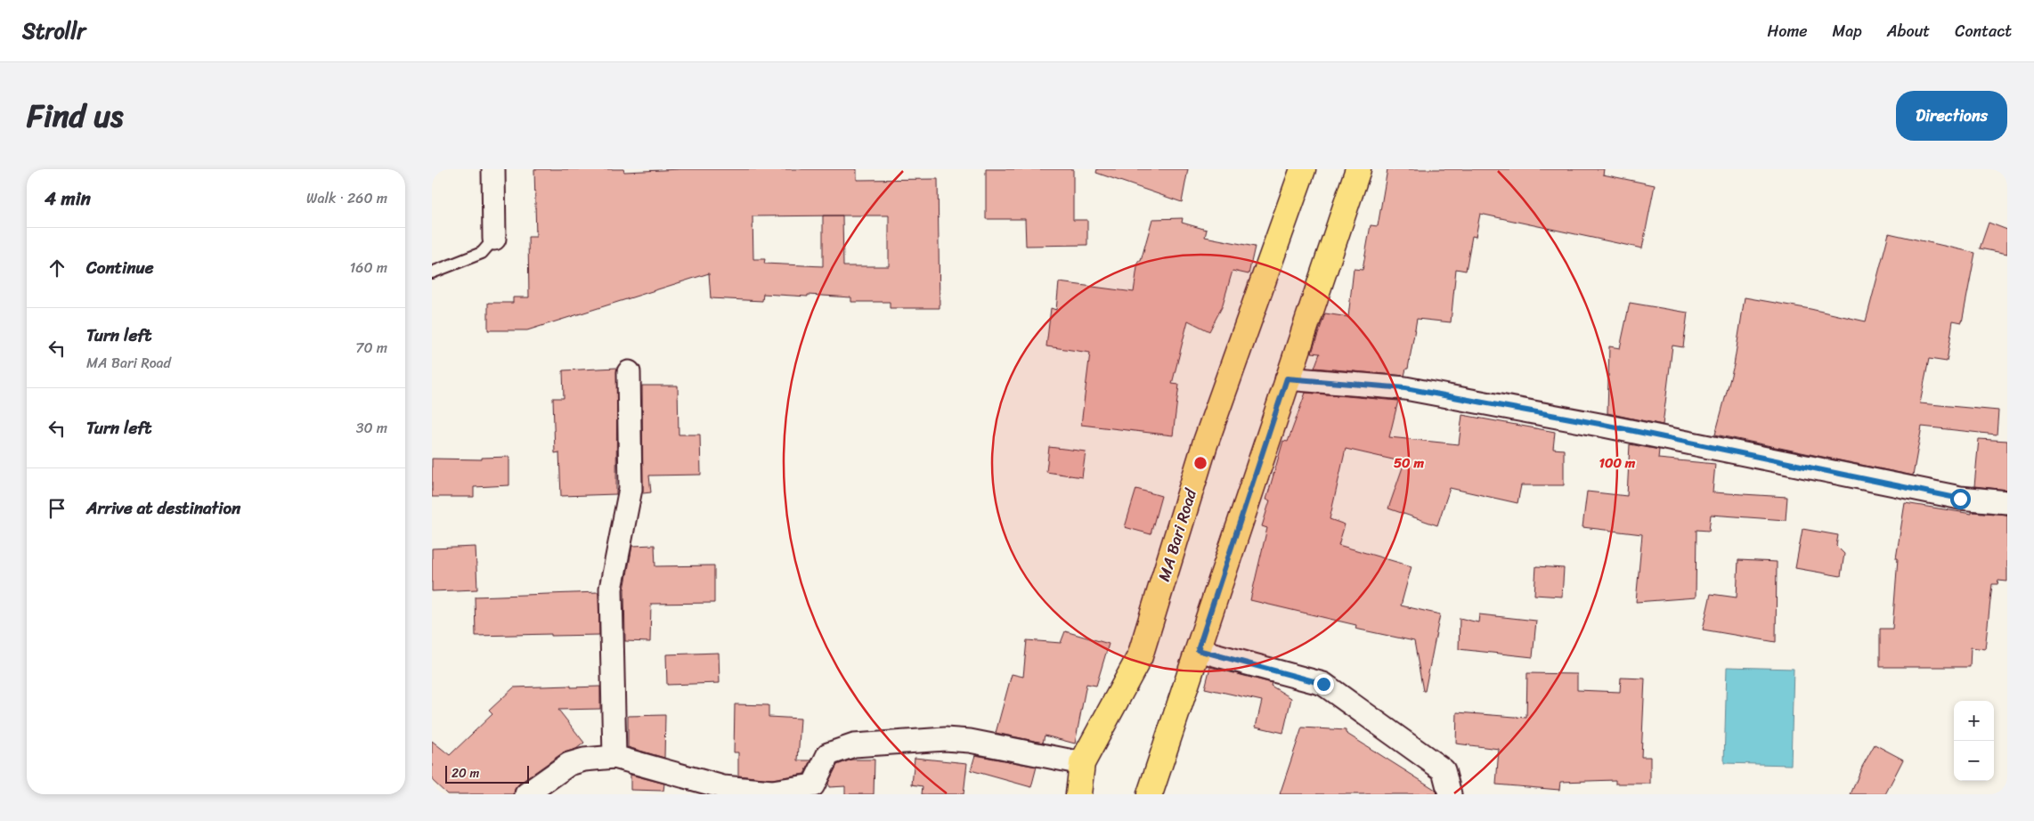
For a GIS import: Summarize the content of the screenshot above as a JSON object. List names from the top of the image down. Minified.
{"streets":{"main road":["MA Bari Road"]},"scale_bar":"20 m","page":{"header":"Strollr","nav":["Home","Map","About","Contact"],"title":"Find us","buttons":"Directions","heading":["4 min","Walk · 260 m"],"list":[["Continue","160 m"],["Turn left","MA Bari Road","70 m"],["Turn left","30 m"],"Arrive at destination"],"map_buttons":["+","−"],"scale":"20 m"},"rings":["50 m","100 m"]}
